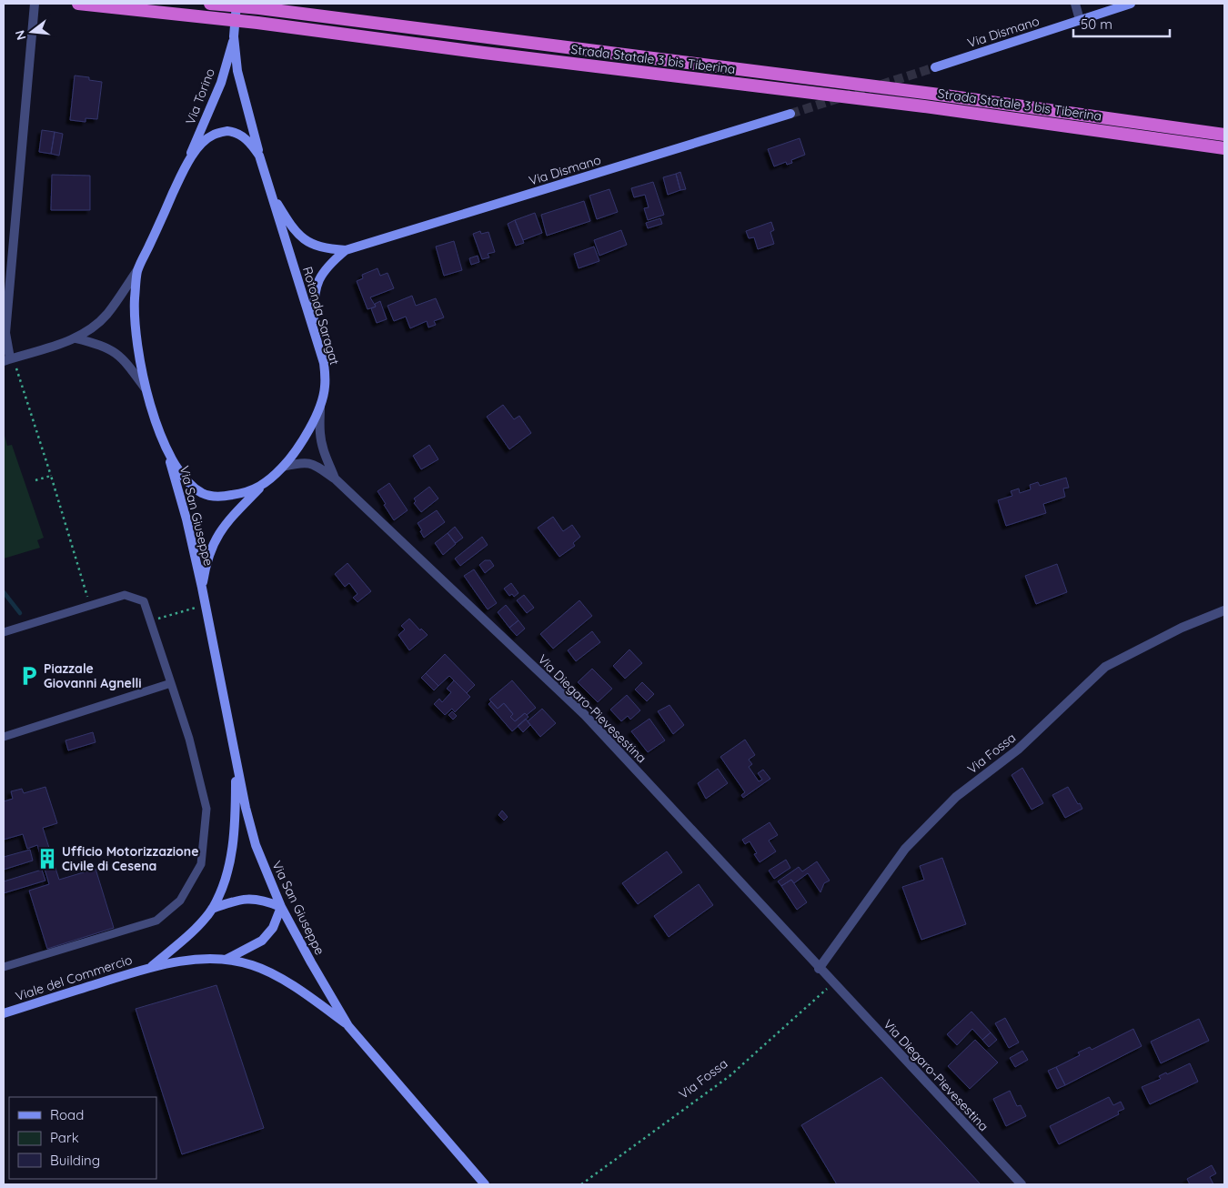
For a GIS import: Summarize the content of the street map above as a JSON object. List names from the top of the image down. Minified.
{"streets":{"highway":["Strada Statale 3 bis Tiberina"],"main road":["Via Dismano","Via Torino","Rotonda Saragat","Via San Giuseppe","Viale del Commercio"],"street":["Via Diegaro-Pievesestina","Via Fossa"]},"crossings":[["Via Dismano","Rotonda Saragat"],["Via Torino","Rotonda Saragat"],["Rotonda Saragat","Via San Giuseppe"],["Rotonda Saragat","Via Diegaro-Pievesestina"],["Via San Giuseppe","Viale del Commercio"],["Via Diegaro-Pievesestina","Via Fossa"]],"places":{"parking":["Piazzale Giovanni Agnelli"],"building":["Ufficio Motorizzazione Civile di Cesena"]},"legend":["Road","Park","Building"],"scale_bar":"50 m","north":"left"}
